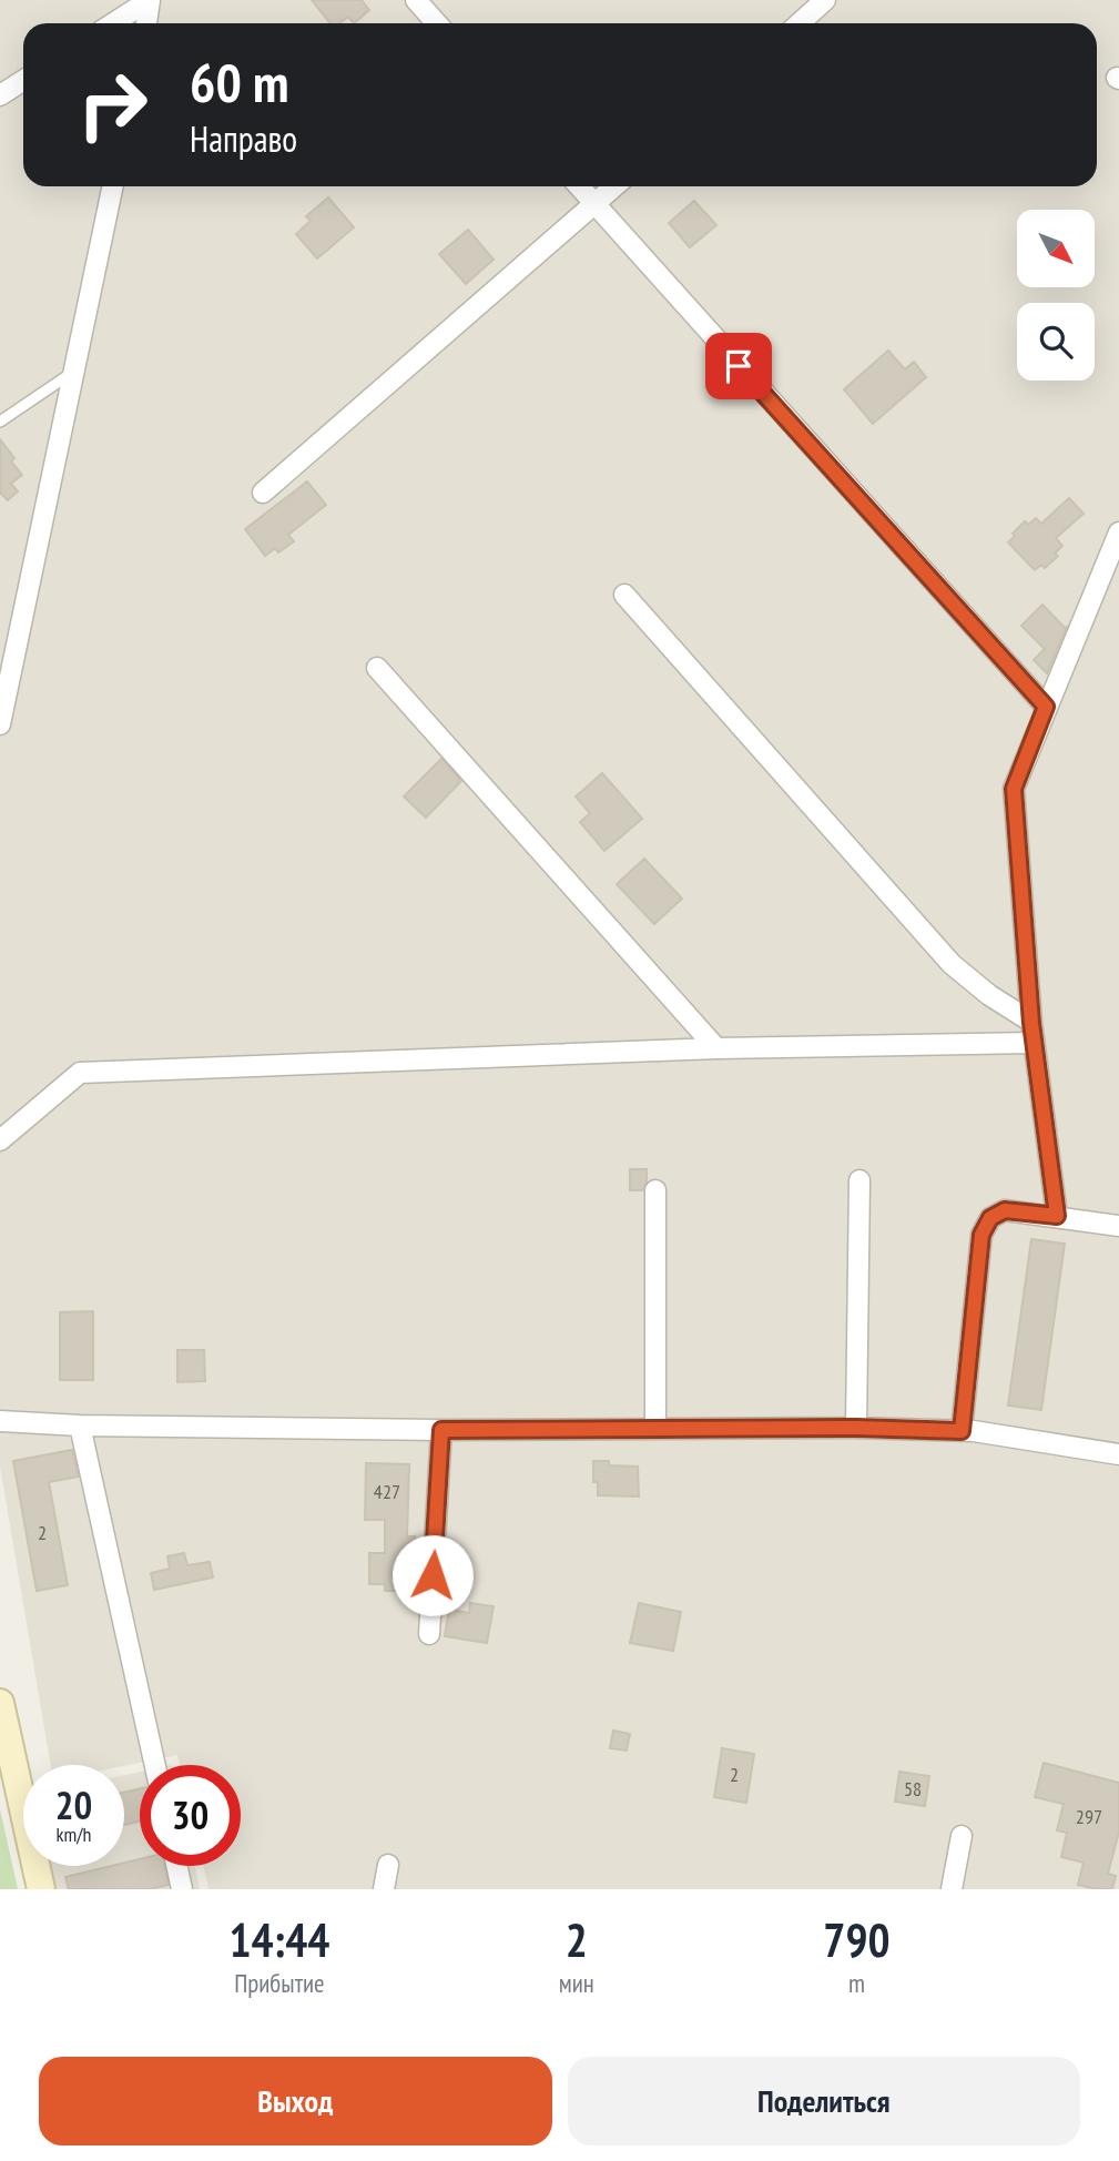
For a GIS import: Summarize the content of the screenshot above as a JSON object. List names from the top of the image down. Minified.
{"house_numbers":["427","2","2","58","297"],"north":"bottom right","page":{"turn":["60 m","Направо"],"speed":"20 km/h","limit":"30","eta":["14:44","Прибытие","2","мин","790","m"],"buttons":["Выход","Поделиться"]}}
